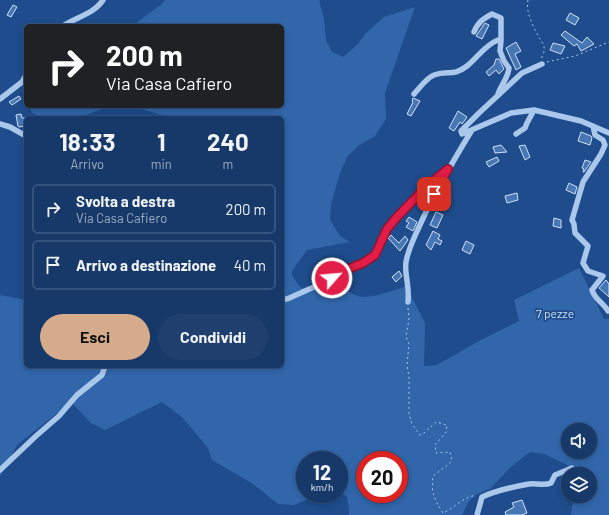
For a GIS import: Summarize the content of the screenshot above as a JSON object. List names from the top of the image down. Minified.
{"parks":["7 pezze"],"page":{"turn":["200 m","Via Casa Cafiero"],"eta":["18:33","Arrivo","1","min","240","m"],"list":[{"name":"Svolta a destra","note":"Via Casa Cafiero","value":"200 m"},{"name":"Arrivo a destinazione","value":"40 m"}],"buttons":["Esci","Condividi"],"speed":"12 km/h","limit":"20"}}
